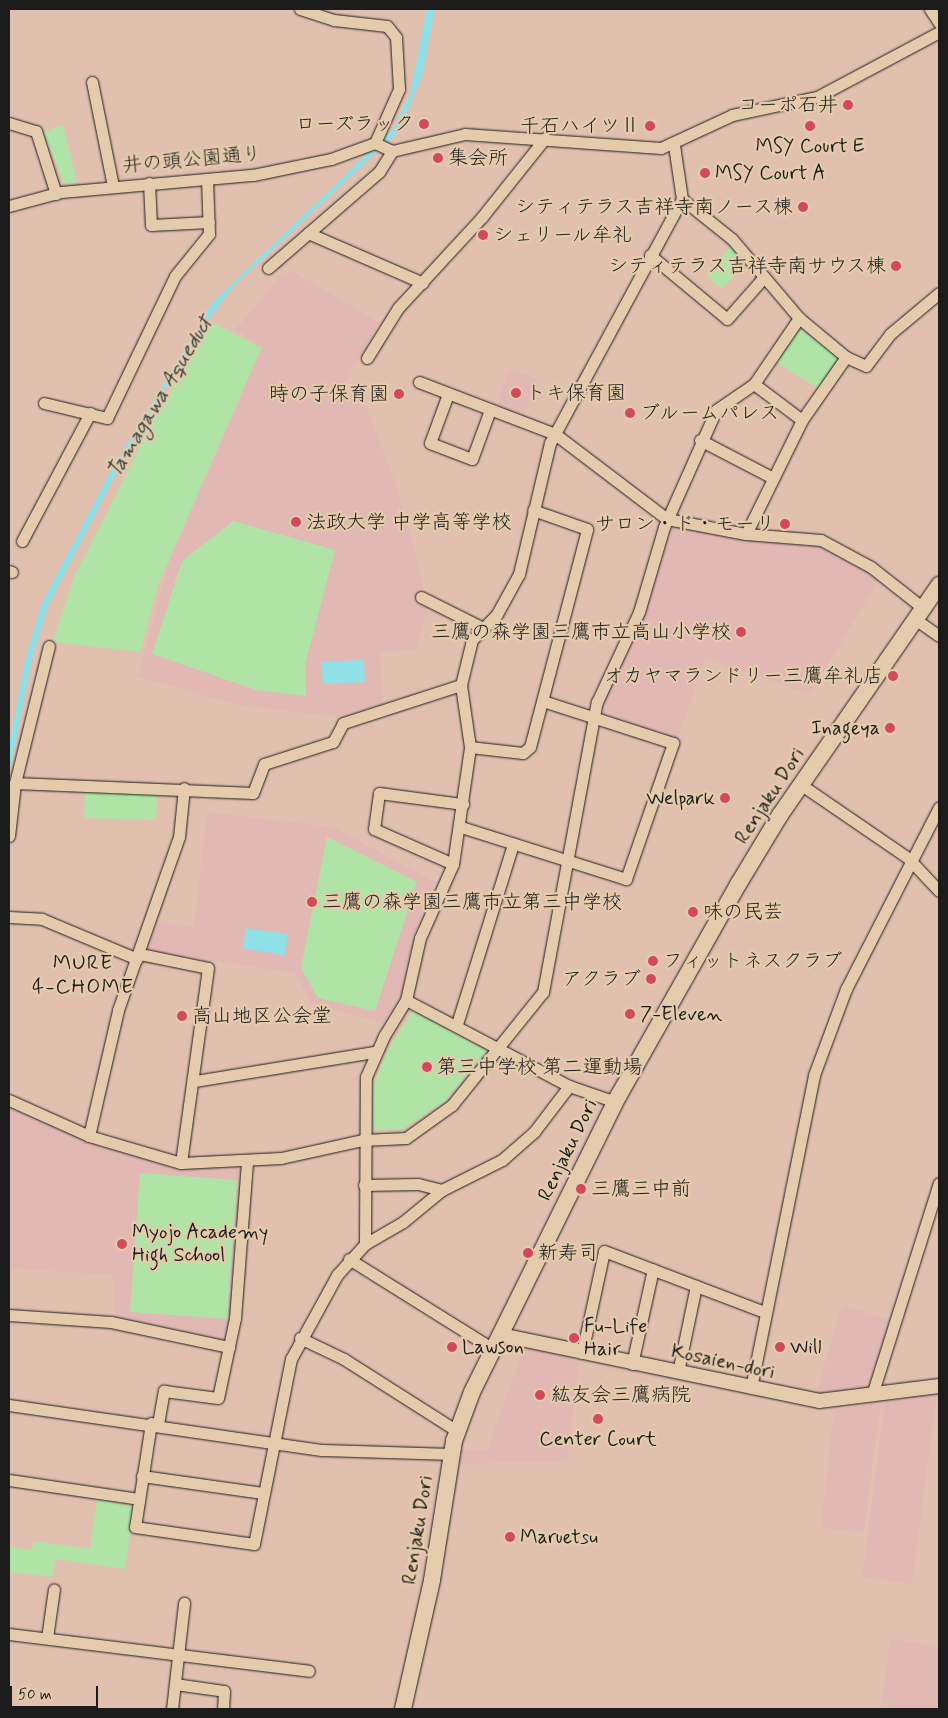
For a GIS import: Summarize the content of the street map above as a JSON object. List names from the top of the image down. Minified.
{"streets":{"main road":["Renjaku Dori"],"street":["井の頭公園通り","Kosaien-dori"]},"crossings":[["Renjaku Dori","Kosaien-dori"]],"districts":["MURE 4-CHOME"],"water":["Tamagawa Aqueduct"],"places":["コーポ石井","ローズラック","千石ハイツⅡ","MSY Court E","集会所","MSY Court A","シティテラス吉祥寺南ノース棟","シェリール牟礼","シティテラス吉祥寺南サウス棟","トキ保育園","時の子保育園","ブルームパレス","法政大学 中学高等学校","サロン・ド・モーリ","三鷹の森学園三鷹市立高山小学校","オカヤマランドリー三鷹牟礼店","Inageya","Welpark","三鷹の森学園三鷹市立第三中学校","味の民芸","フィットネスクラブ","アクラブ","7-Eleven","高山地区公会堂","第三中学校 第二運動場","三鷹三中前","Myojo Academy High School","新寿司","Fu-Life Hair","Lawson","Will","紘友会三鷹病院","Center Court","Maruetsu"],"scale_bar":"50 m"}
